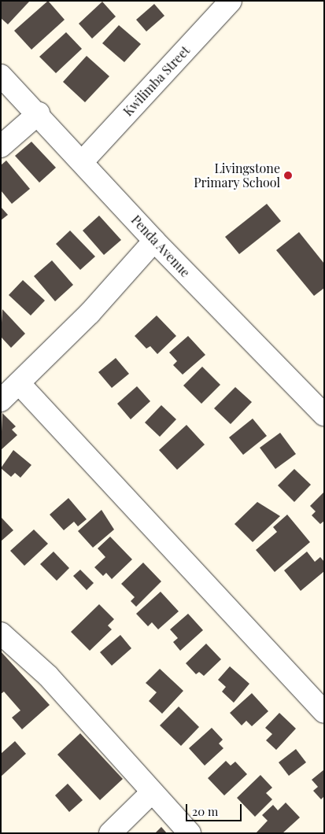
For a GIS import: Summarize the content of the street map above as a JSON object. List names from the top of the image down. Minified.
{"streets":{"street":["Kwilimba Street","Penda Avenue"]},"crossings":[["Kwilimba Street","Penda Avenue"]],"places":["Livingstone Primary School"],"scale_bar":"20 m"}
